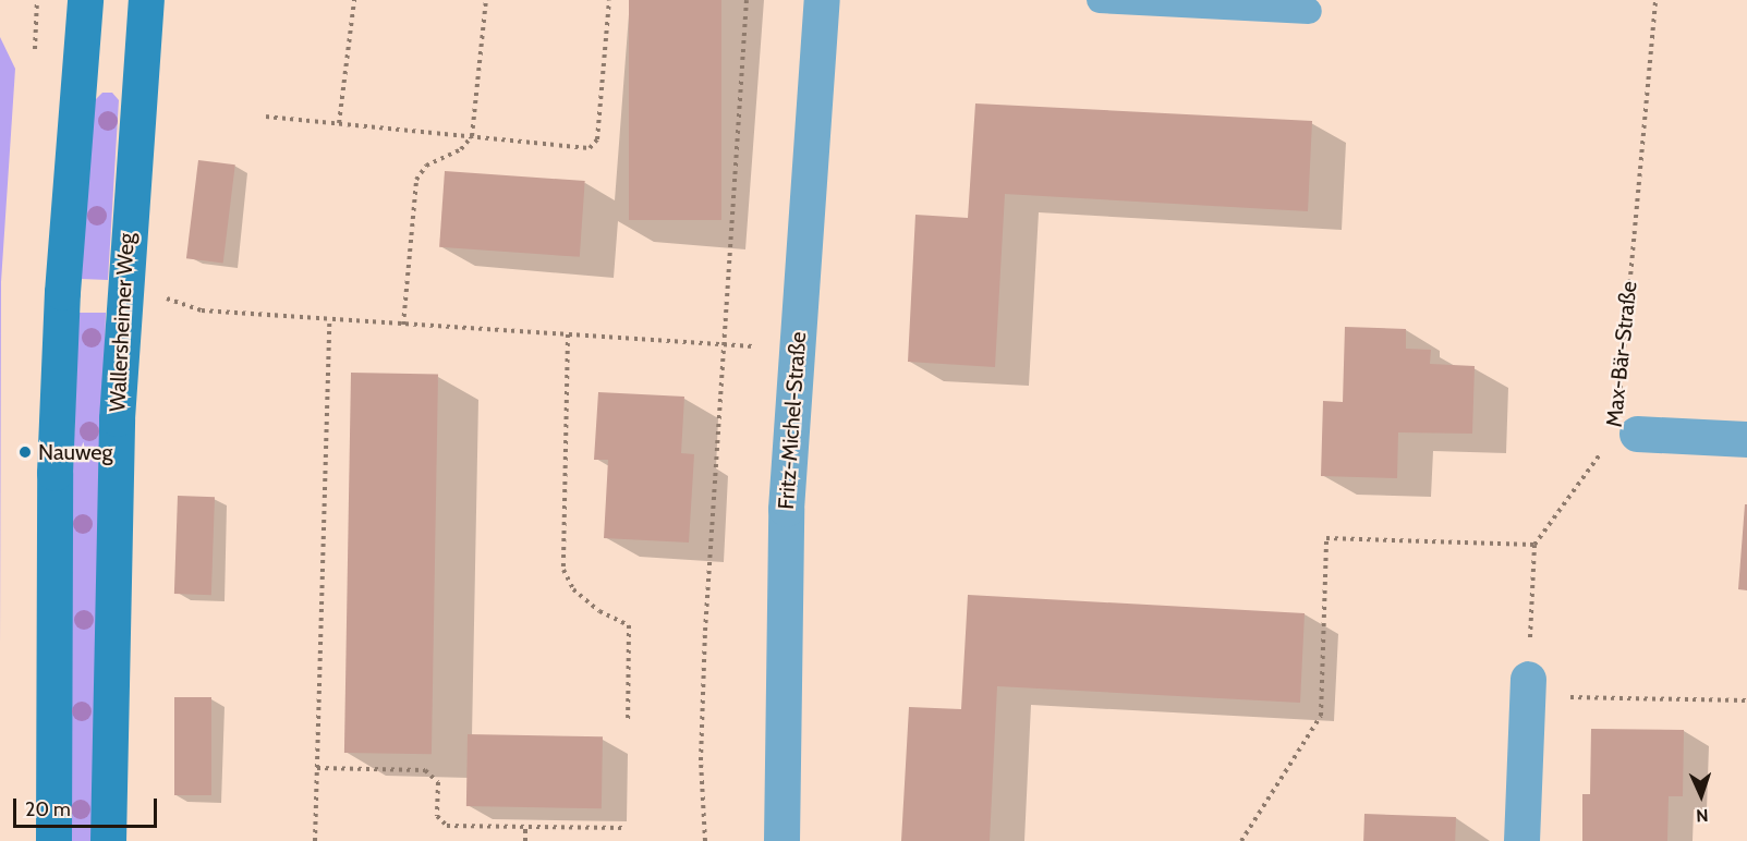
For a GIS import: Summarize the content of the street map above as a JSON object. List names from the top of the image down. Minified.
{"streets":{"street":["Wallersheimer Weg","Max-Bär-Straße","Fritz-Michel-Straße"]},"places":["Nauweg"],"scale_bar":"20 m","north":"bottom"}
